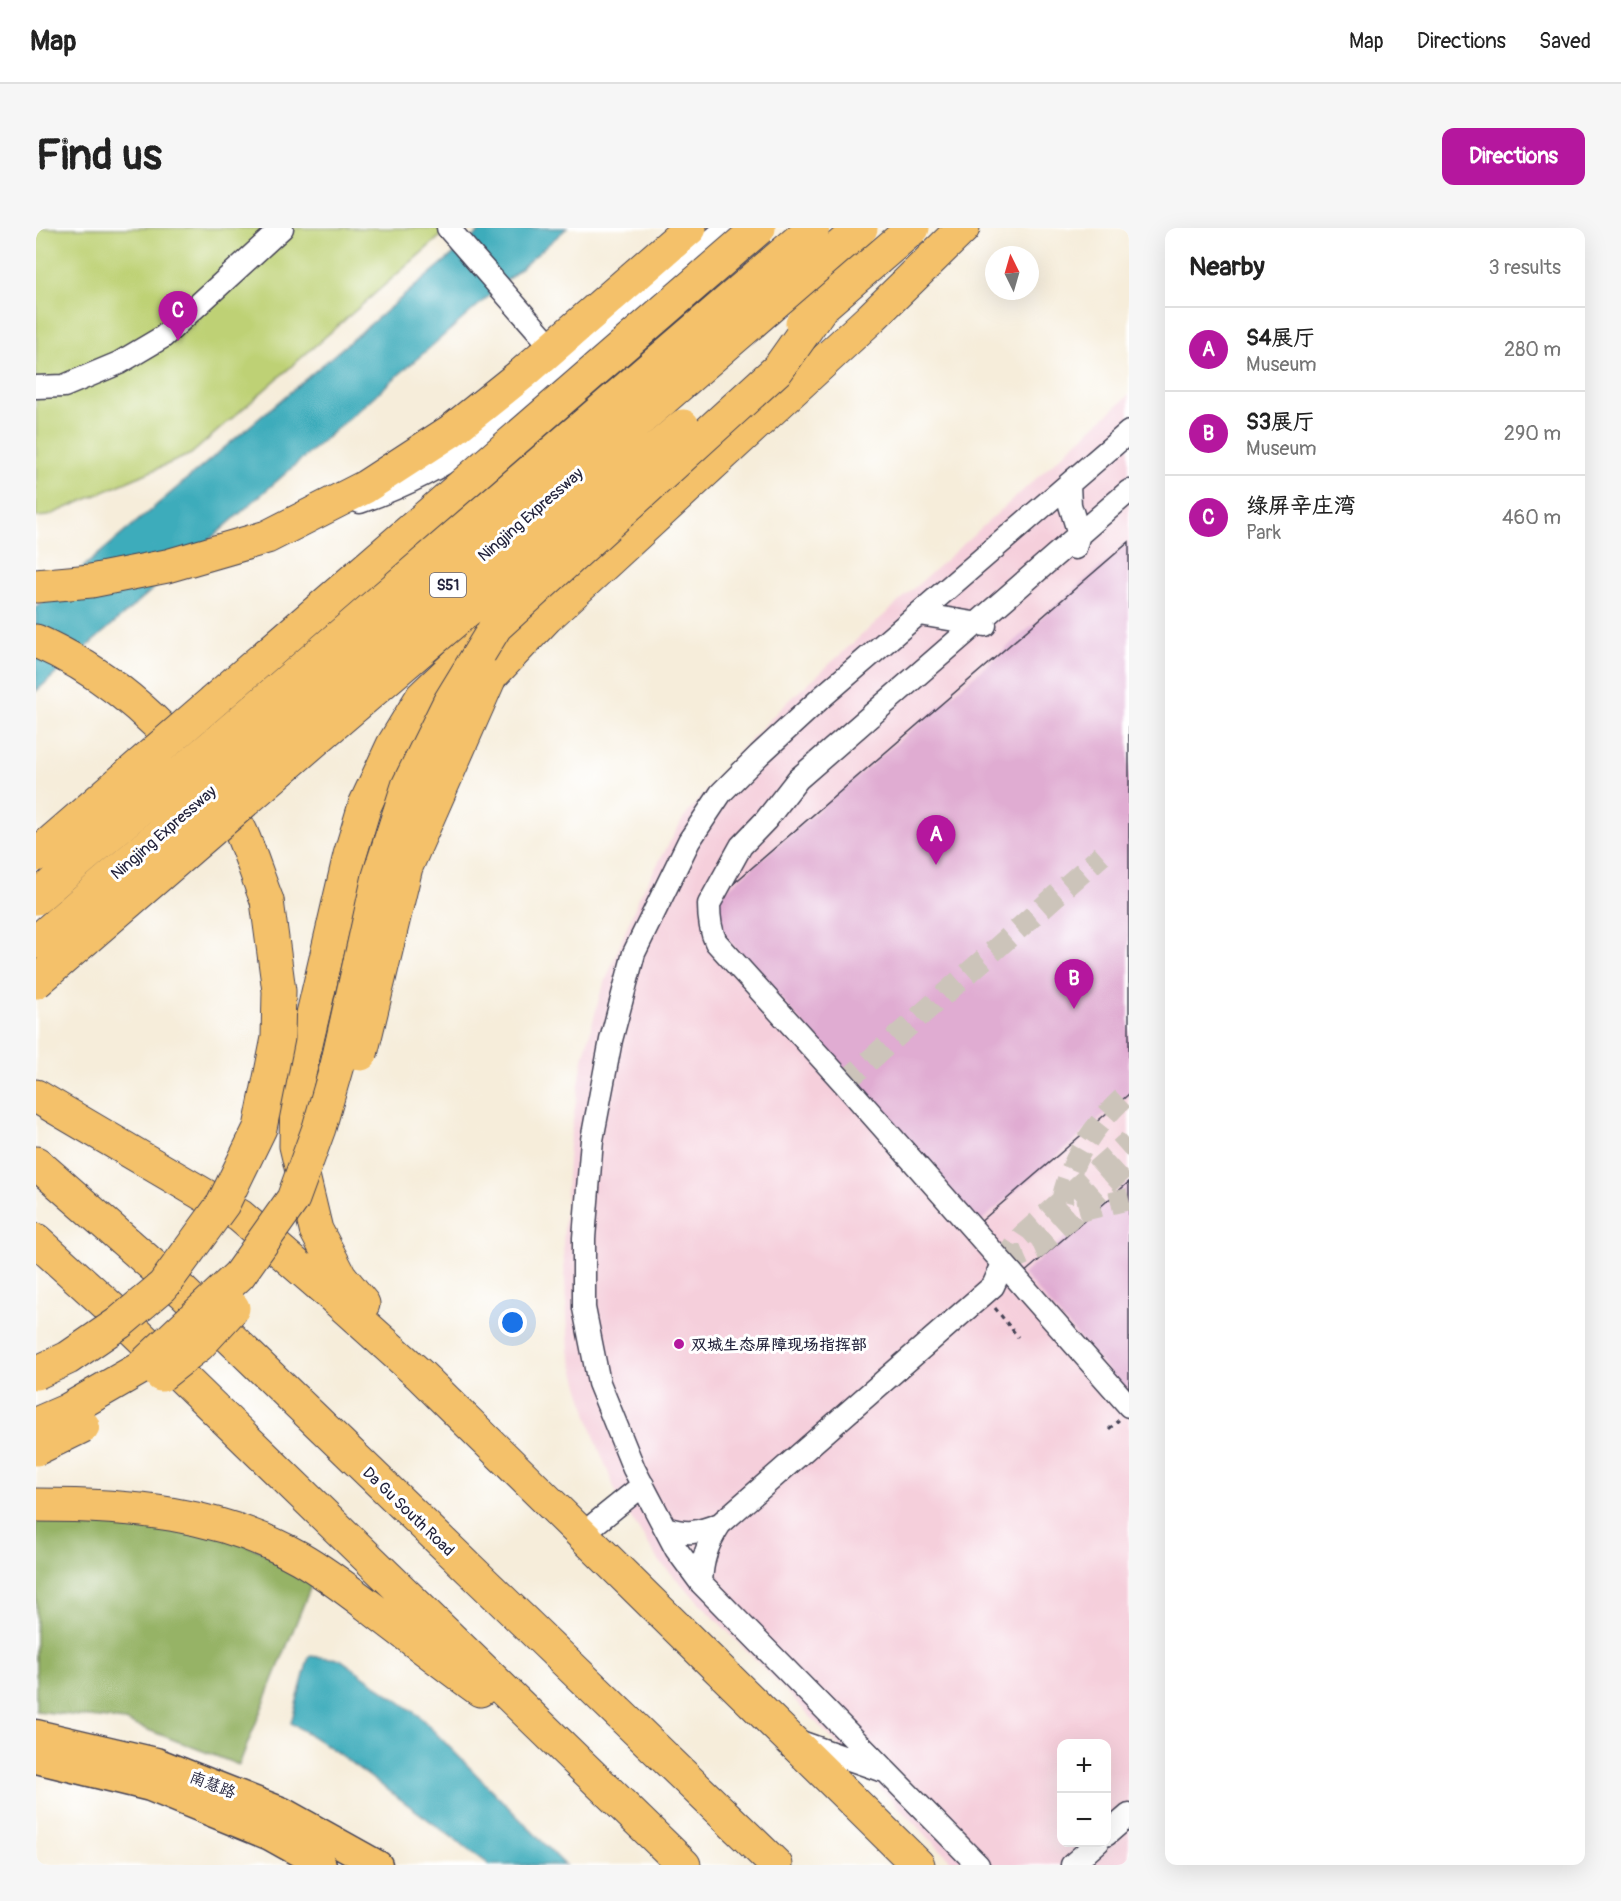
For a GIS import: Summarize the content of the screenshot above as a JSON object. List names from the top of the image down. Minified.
{"streets":{"highway":["Ningjing Expressway","S51","Da Gu South Road"],"main road":["南慧路"]},"places":["双城生态屏障现场指挥部"],"north":"top","page":{"header":"Map","nav":["Map","Directions","Saved"],"buttons":"Directions","title":"Find us","heading":["Nearby","3 results"],"pins":["C","A","B"],"list":[{"mark":"A","name":"S4展厅","note":"Museum","value":"280 m"},{"mark":"B","name":"S3展厅","note":"Museum","value":"290 m"},{"mark":"C","name":"绿屏辛庄湾","note":"Park","value":"460 m"}],"map_buttons":["+","−"]}}
